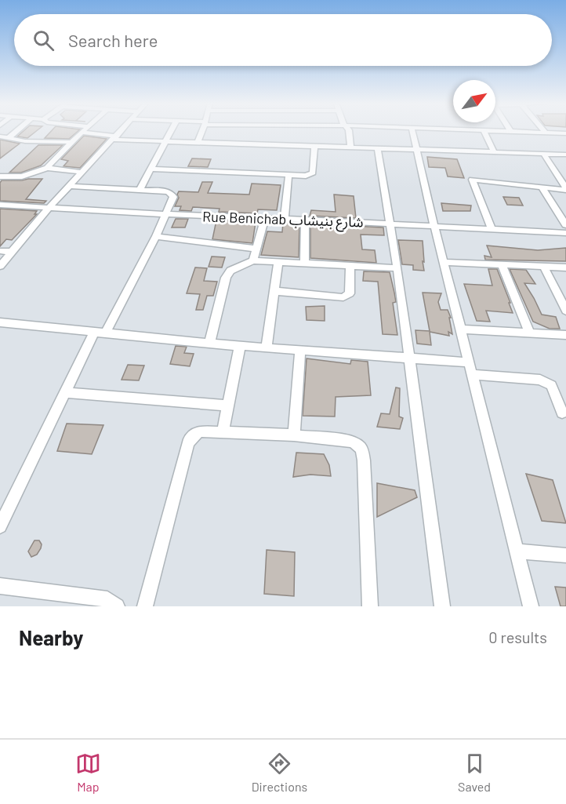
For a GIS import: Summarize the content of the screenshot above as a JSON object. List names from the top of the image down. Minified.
{"streets":{"street":["Rue Benichab شارع بنيشاب"]},"north":"top right","page":{"search":"Search here","heading":["Nearby","0 results"],"nav":["Map","Directions","Saved"]}}
